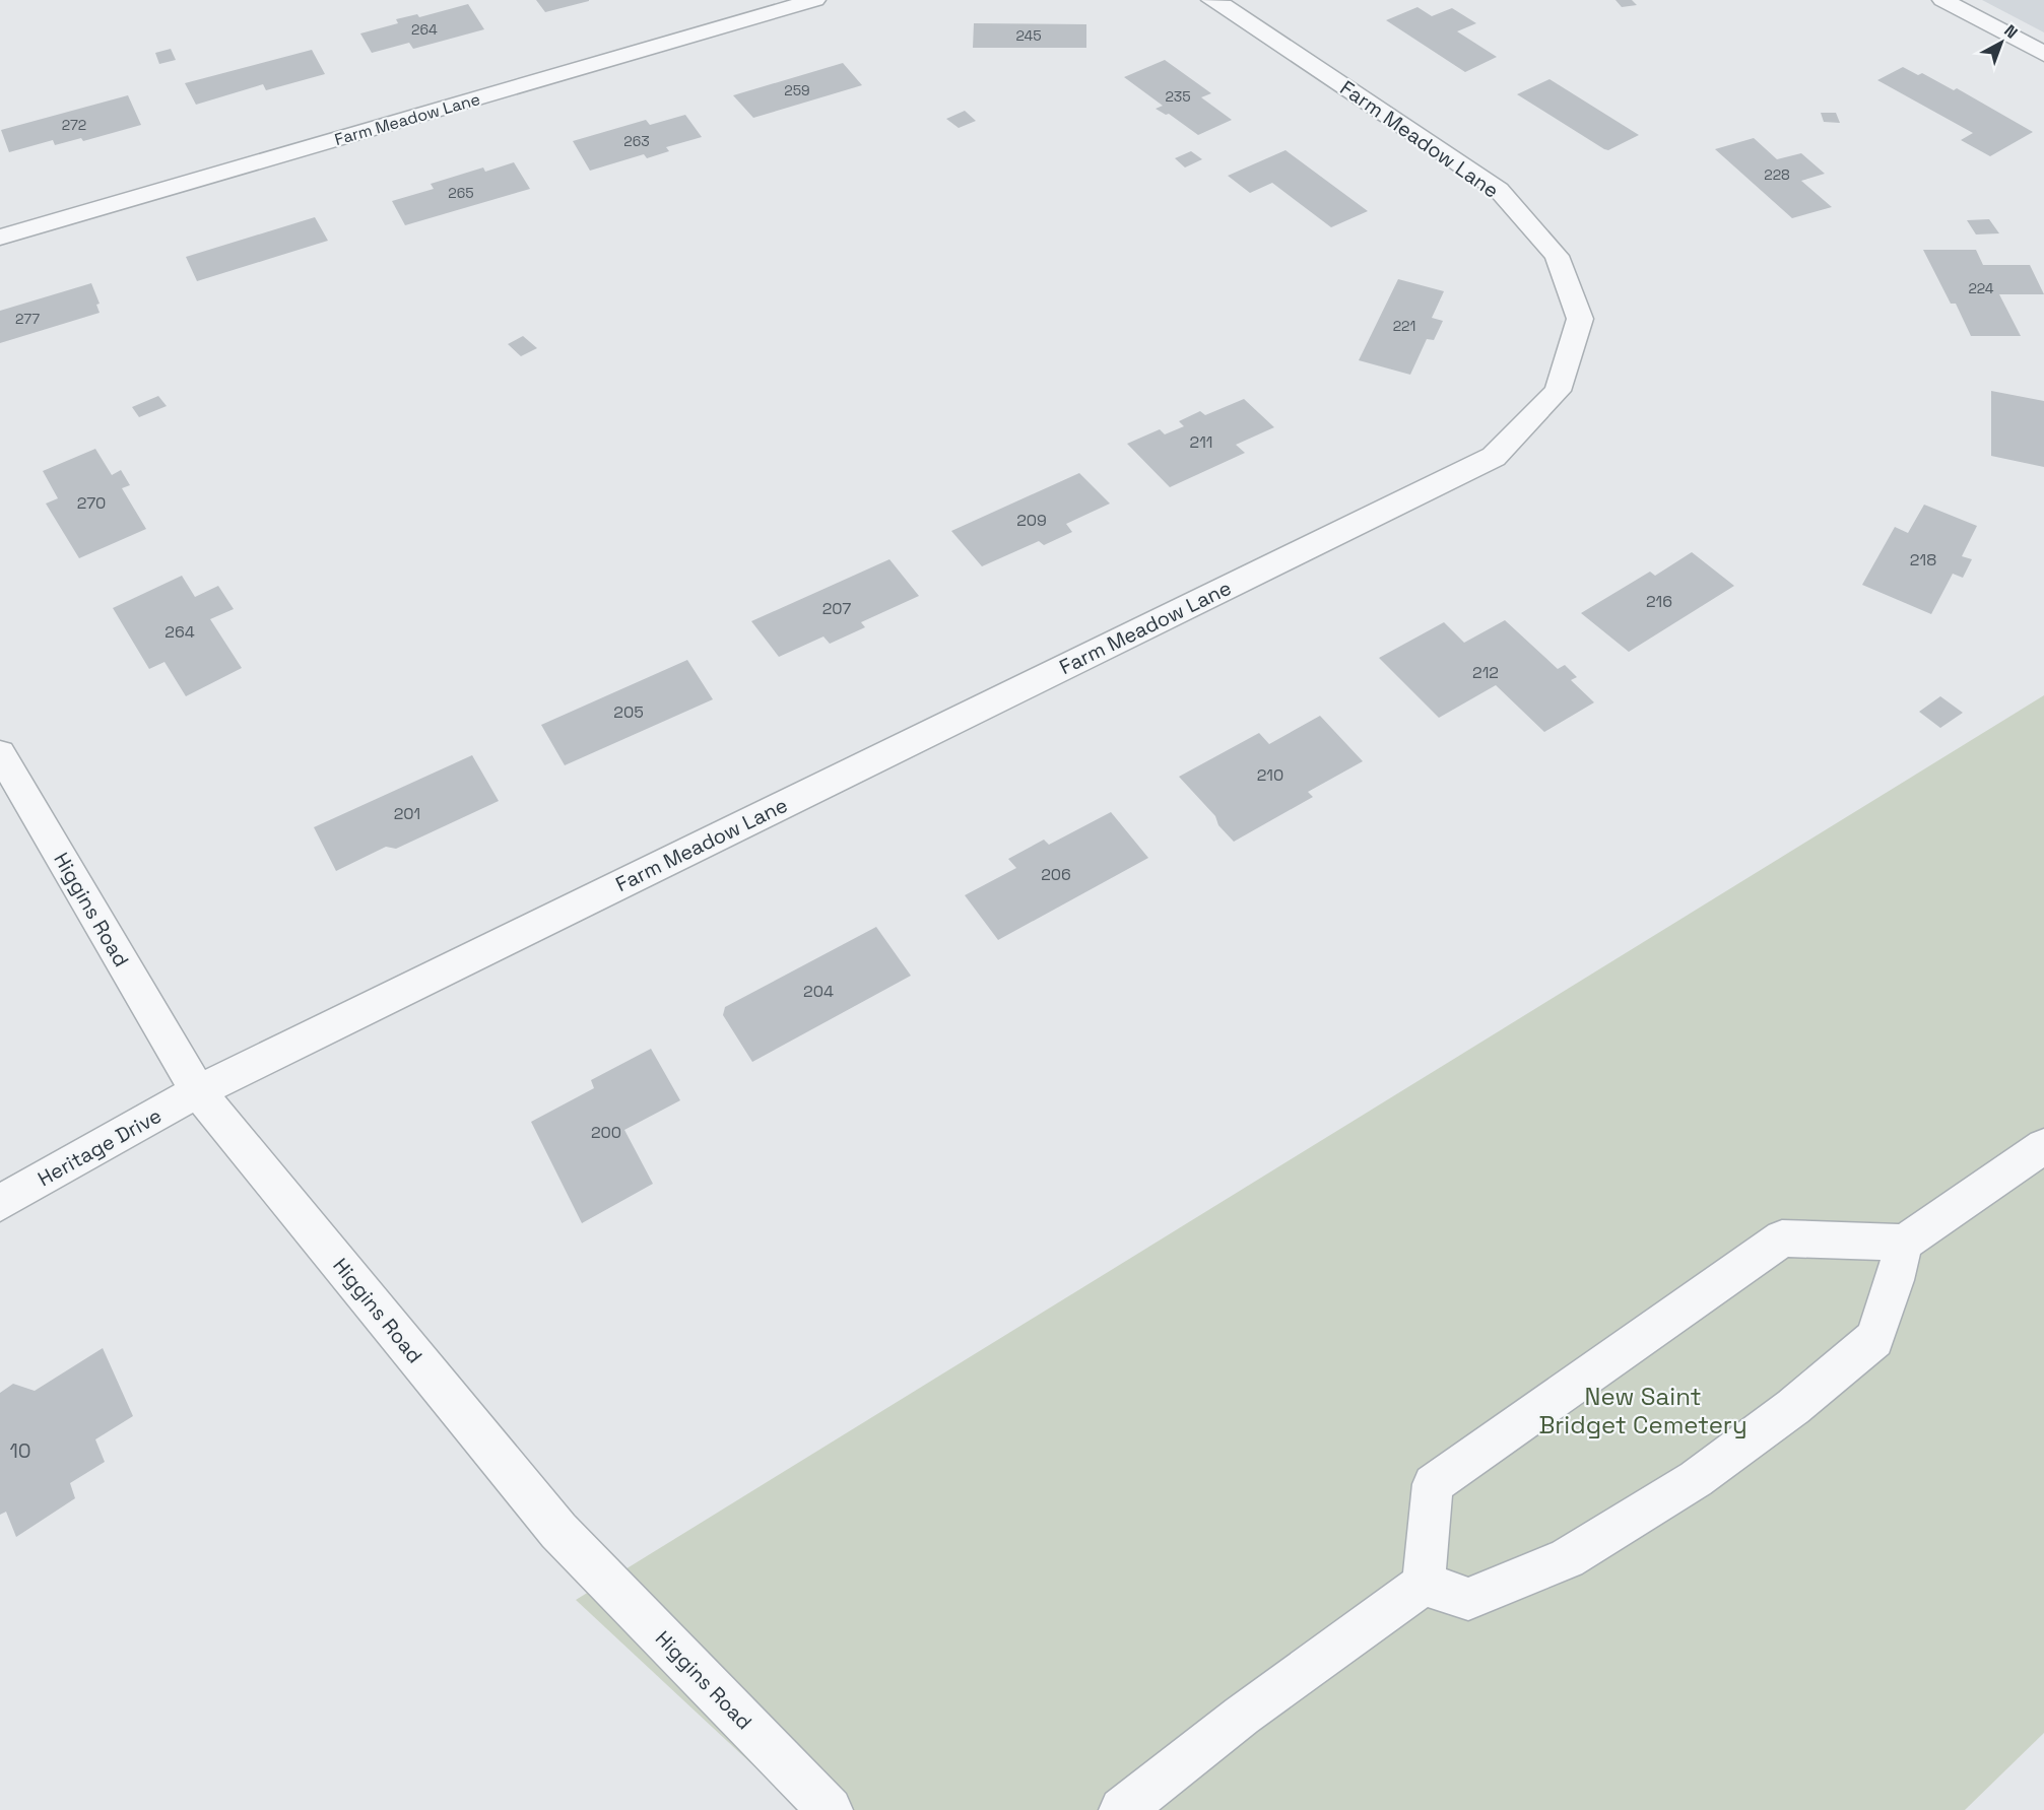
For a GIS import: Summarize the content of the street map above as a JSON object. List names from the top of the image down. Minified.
{"streets":{"street":["Farm Meadow Lane","Higgins Road","Heritage Drive"]},"crossings":[["Farm Meadow Lane","Higgins Road"],["Farm Meadow Lane","Heritage Drive"],["Higgins Road","Heritage Drive"]],"parks":["New Saint Bridget Cemetery"],"house_numbers":["264","245","259","235","272","263","228","265","224","277","221","211","270","209","218","216","207","264","212","205","210","201","206","204","200","10"],"north":"top right"}
